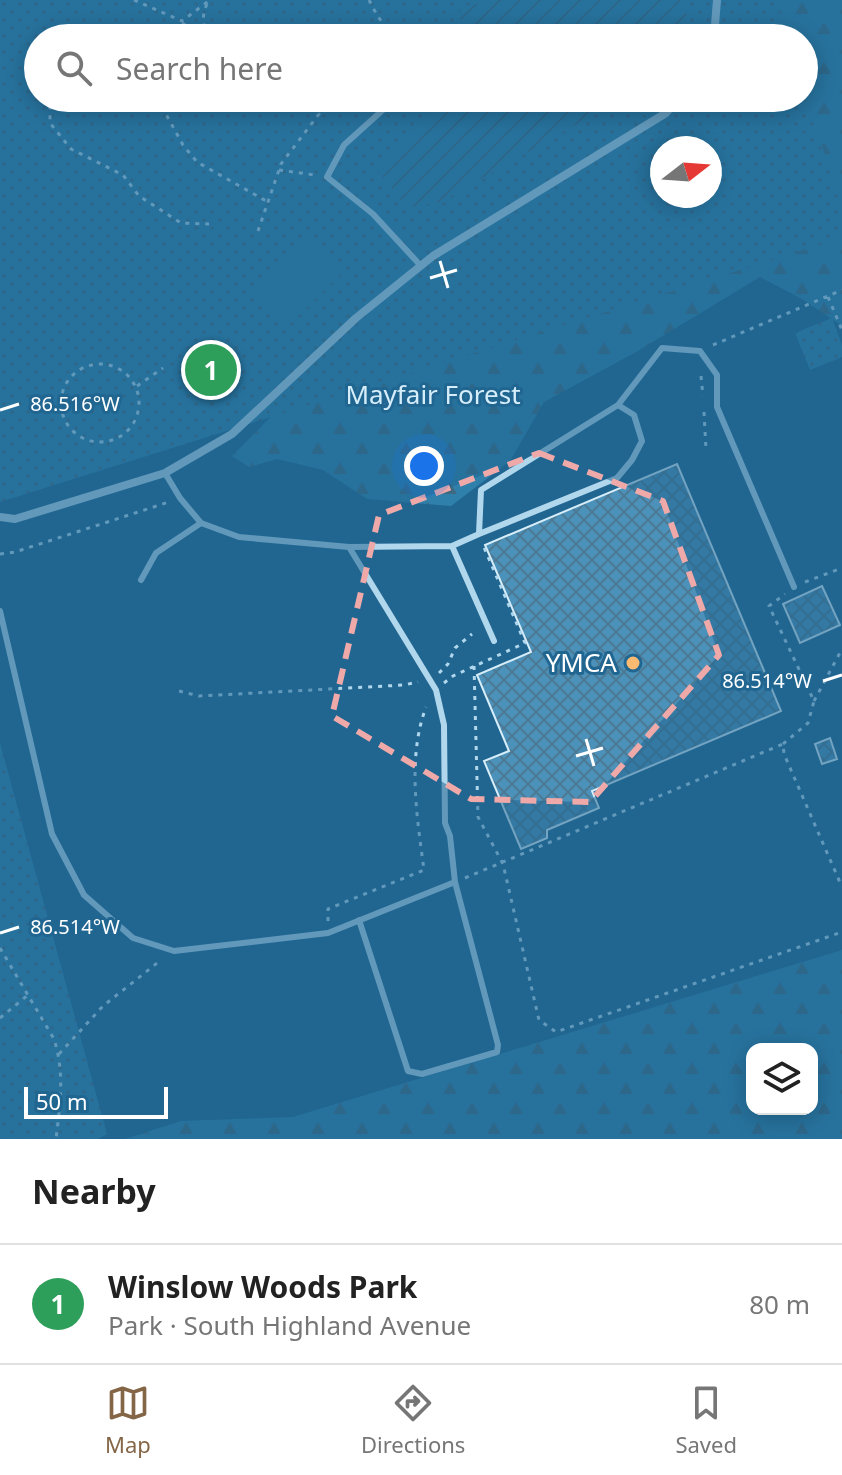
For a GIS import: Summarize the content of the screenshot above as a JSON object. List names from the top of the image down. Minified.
{"parks":["Mayfair Forest"],"places":["YMCA"],"scale_bar":"50 m","north":"right","page":{"search":"Search here","pins":"1","scale":"50 m","heading":"Nearby","list":[{"mark":"1","name":"Winslow Woods Park","note":"Park · South Highland Avenue","value":"80 m"}],"nav":["Map","Directions","Saved"]},"coordinates":["86.516°W","86.514°W"]}
